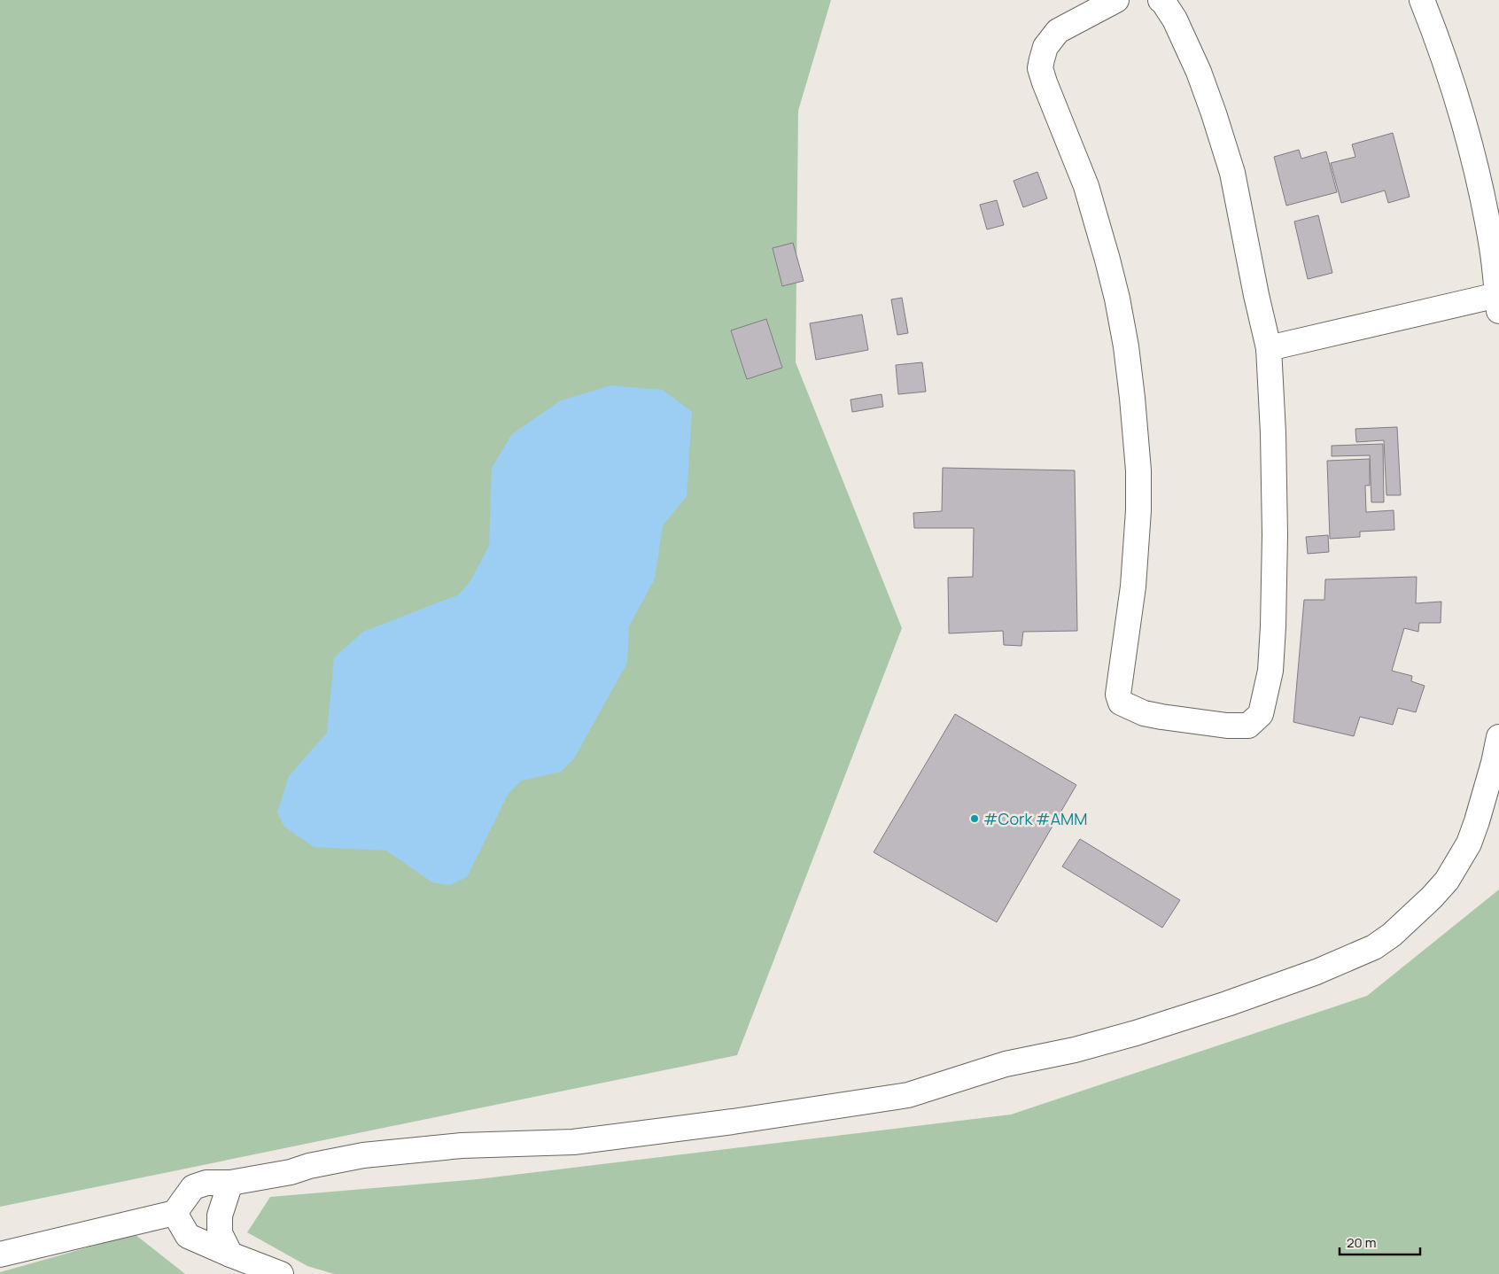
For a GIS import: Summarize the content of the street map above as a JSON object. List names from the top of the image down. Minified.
{"places":["#Cork #AMM"],"scale_bar":"20 m"}
